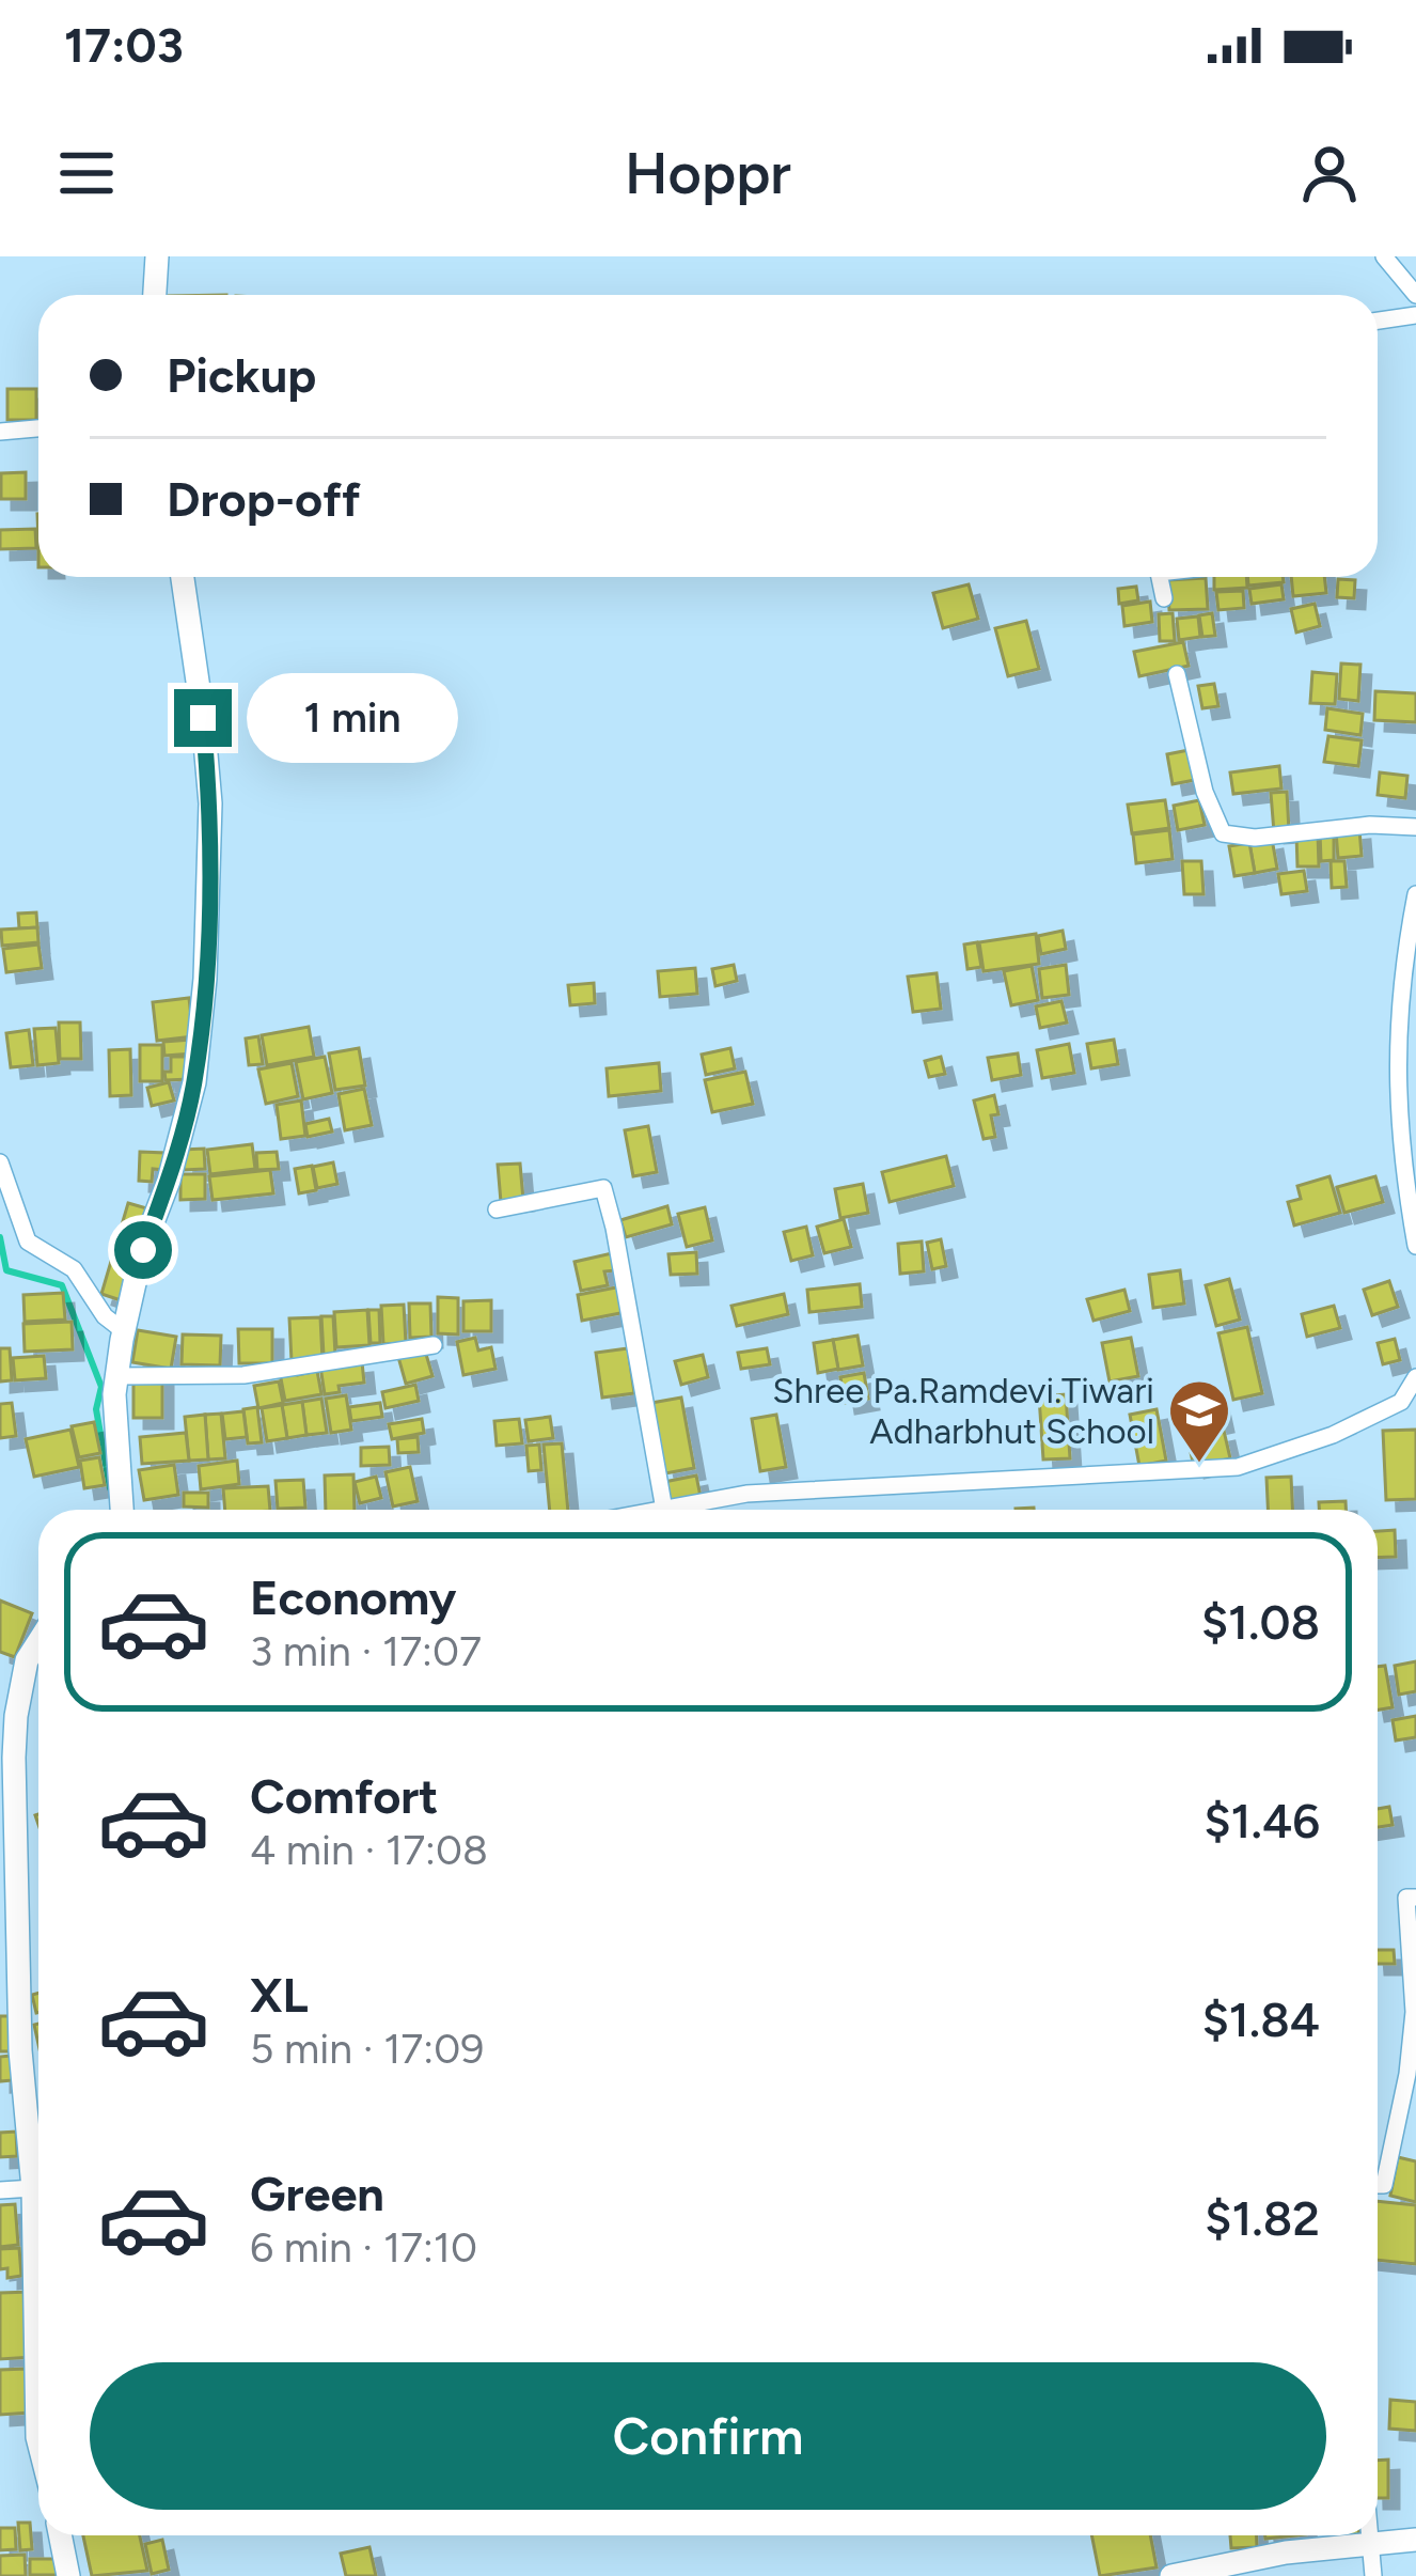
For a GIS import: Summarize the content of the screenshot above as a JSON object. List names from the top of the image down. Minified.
{"places":{"school or university":["Shree Pa.Ramdevi.Tiwari Adharbhut School"]},"page":{"status":"17:03","header":"Hoppr","banner":["Pickup","Drop-off"],"bubble":"1 min","list":[{"name":"Economy","note":"3 min · 17:07","value":"$1.08"},{"name":"Comfort","note":"4 min · 17:08","value":"$1.46"},{"name":"XL","note":"5 min · 17:09","value":"$1.84"},{"name":"Green","note":"6 min · 17:10","value":"$1.82"}],"buttons":"Confirm"}}
